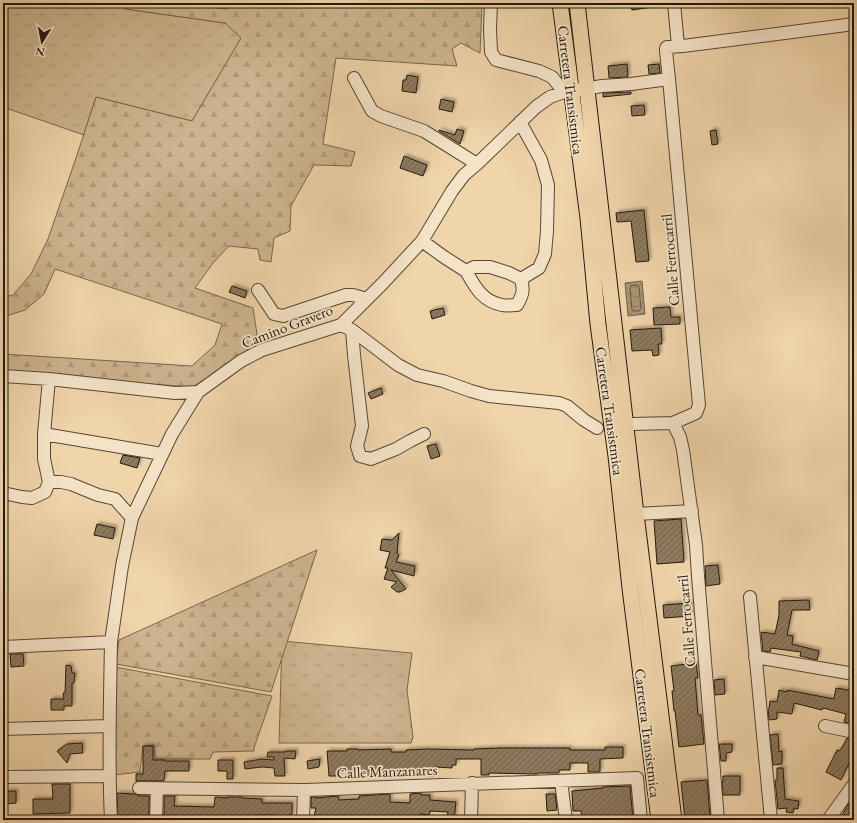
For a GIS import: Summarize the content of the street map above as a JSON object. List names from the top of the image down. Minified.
{"streets":{"main road":["Carretera Transistmica"],"street":["Calle Ferrocarril","Camino Gravero","Calle Manzanares"]},"crossings":[["Carretera Transistmica","Camino Gravero"],["Calle Ferrocarril","Camino Gravero"]],"north":"bottom"}
